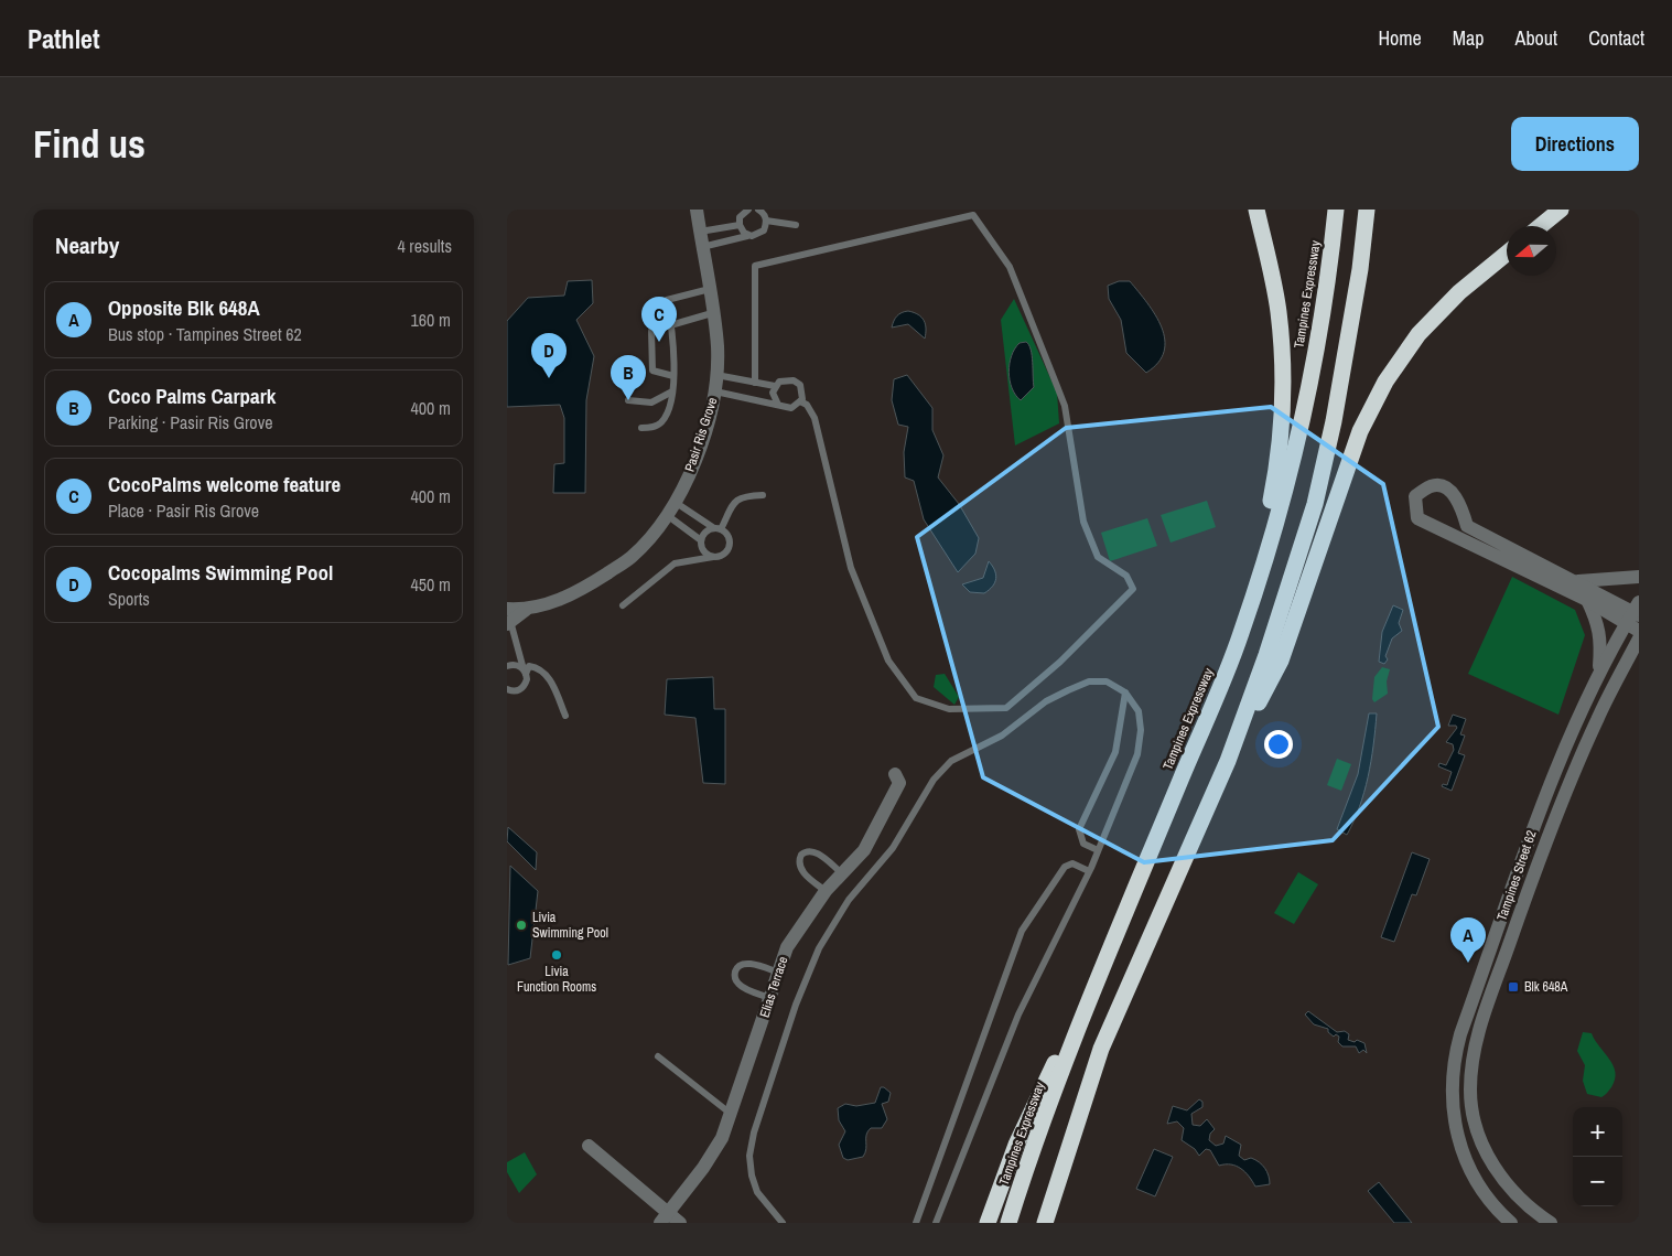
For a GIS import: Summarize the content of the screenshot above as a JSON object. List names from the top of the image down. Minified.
{"streets":{"highway":["Tampines Expressway"],"street":["Pasir Ris Grove","Tampines Street 62","Elias Terrace"]},"places":{"other":["Livia Swimming Pool","Livia Function Rooms"],"transit":["Blk 648A"]},"north":"left","page":{"header":"Pathlet","nav":["Home","Map","About","Contact"],"buttons":"Directions","title":"Find us","heading":["Nearby","4 results"],"list":[{"mark":"A","name":"Opposite Blk 648A","note":"Bus stop · Tampines Street 62","value":"160 m"},{"mark":"B","name":"Coco Palms Carpark","note":"Parking · Pasir Ris Grove","value":"400 m"},{"mark":"C","name":"CocoPalms welcome feature","note":"Place · Pasir Ris Grove","value":"400 m"},{"mark":"D","name":"Cocopalms Swimming Pool","note":"Sports","value":"450 m"}],"pins":["C","D","B","A"],"map_buttons":["+","−"]}}
